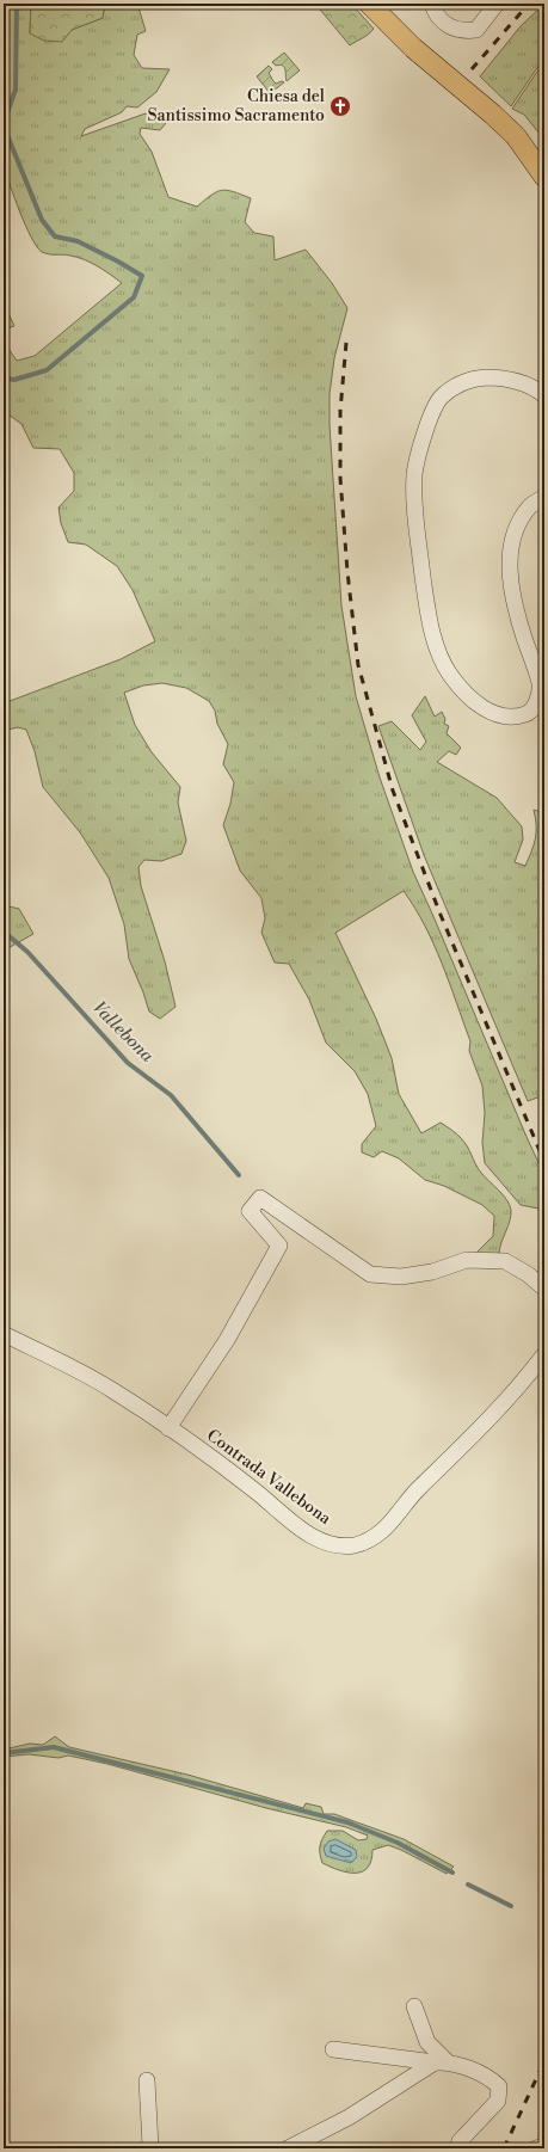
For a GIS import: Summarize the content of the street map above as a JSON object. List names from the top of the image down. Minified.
{"streets":{"street":["Contrada Vallebona"]},"water":["Vallebona"],"places":{"church":["Chiesa del Santissimo Sacramento"]}}
